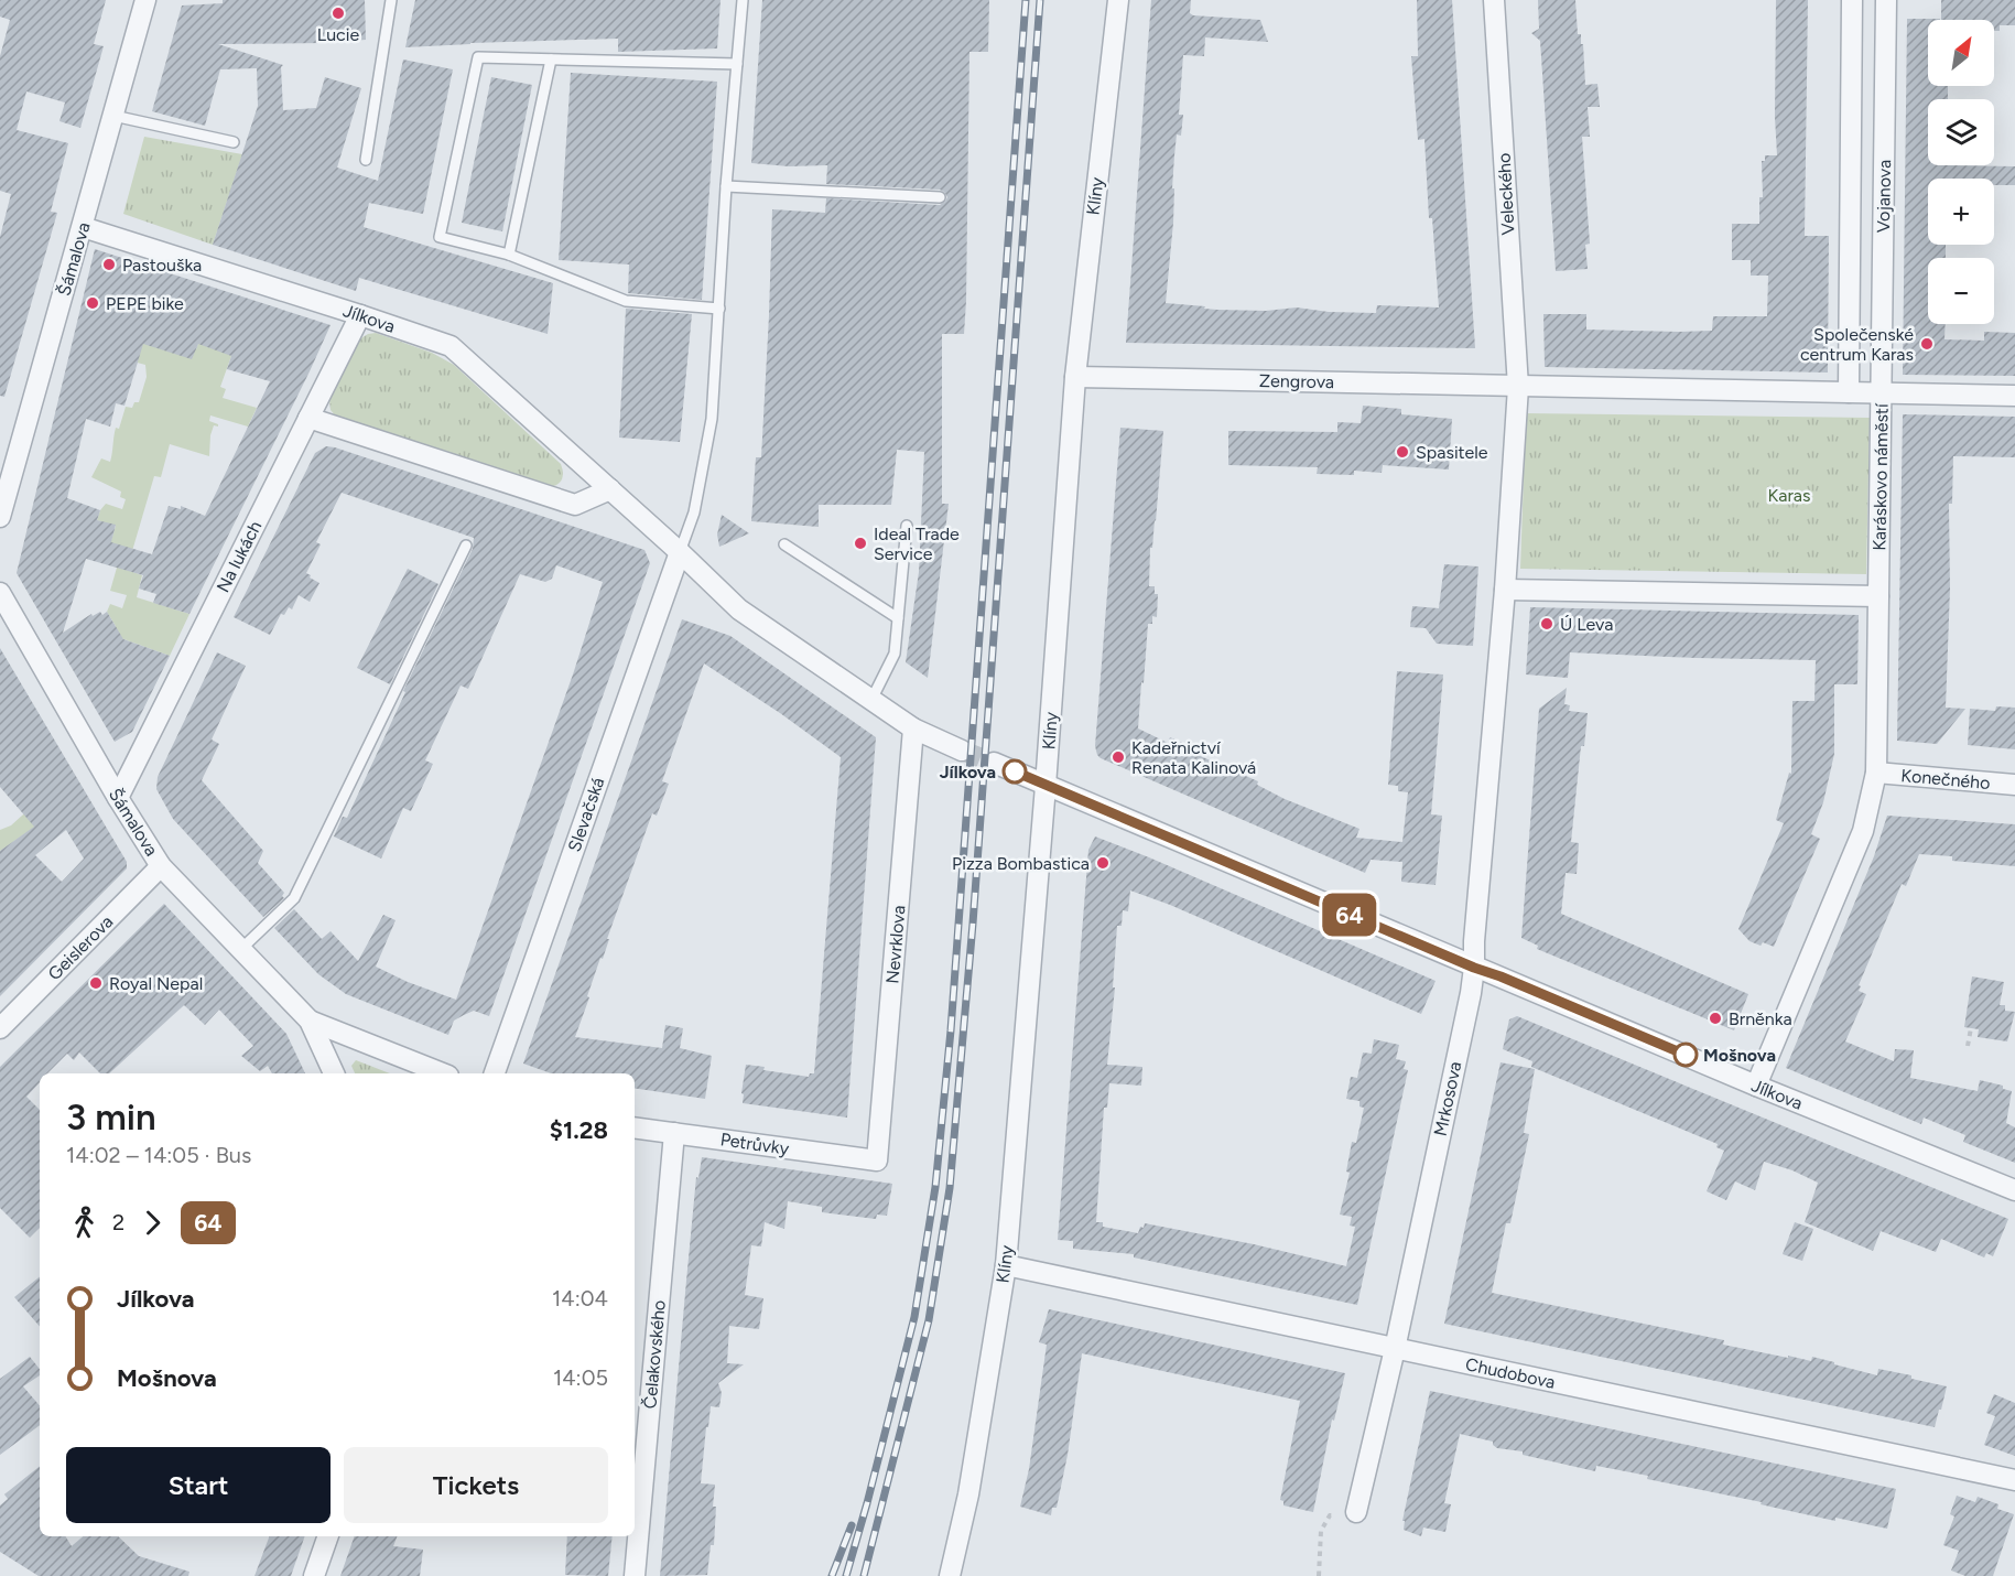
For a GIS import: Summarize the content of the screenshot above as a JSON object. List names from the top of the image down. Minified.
{"streets":{"street":["Veleckého","Klíny","Vojanova","Šámalova","Jílkova","Zengrova","Karáskovo náměstí","Na lukách","Konečného","Slevačská","Nevrklova","Geislerova","Mrkosova","Petrůvky","Čelakovského","Chudobova"]},"crossings":[["Veleckého","Zengrova"],["Veleckého","Karáskovo náměstí"],["Klíny","Jílkova"],["Klíny","Zengrova"],["Klíny","Chudobova"],["Vojanova","Karáskovo náměstí"],["Šámalova","Jílkova"],["Šámalova","Na lukách"],["Šámalova","Geislerova"],["Jílkova","Na lukách"],["Jílkova","Slevačská"],["Jílkova","Nevrklova"],["Jílkova","Mrkosova"],["Zengrova","Karáskovo náměstí"],["Nevrklova","Petrůvky"],["Mrkosova","Chudobova"],["Petrůvky","Čelakovského"]],"parks":["Karas"],"places":["Lucie","Pastouška","PEPE bike","Společenské centrum Karas","Spasitele","Ideal Trade Service","Ú Leva","Kadeřnictví Renata Kalinová","Jílkova","Pizza Bombastica","Royal Nepal","Brněnka","Mošnova"],"lines":["bus line 64"],"north":"top right","page":{"on_map":"64","map_buttons":["+","−"],"heading":["3 min","14:02 – 14:05 · Bus","$1.28"],"legs":["2","64"],"list":[{"name":"Jílkova","value":"14:04"},{"name":"Mošnova","value":"14:05"}],"buttons":["Start","Tickets"]}}
